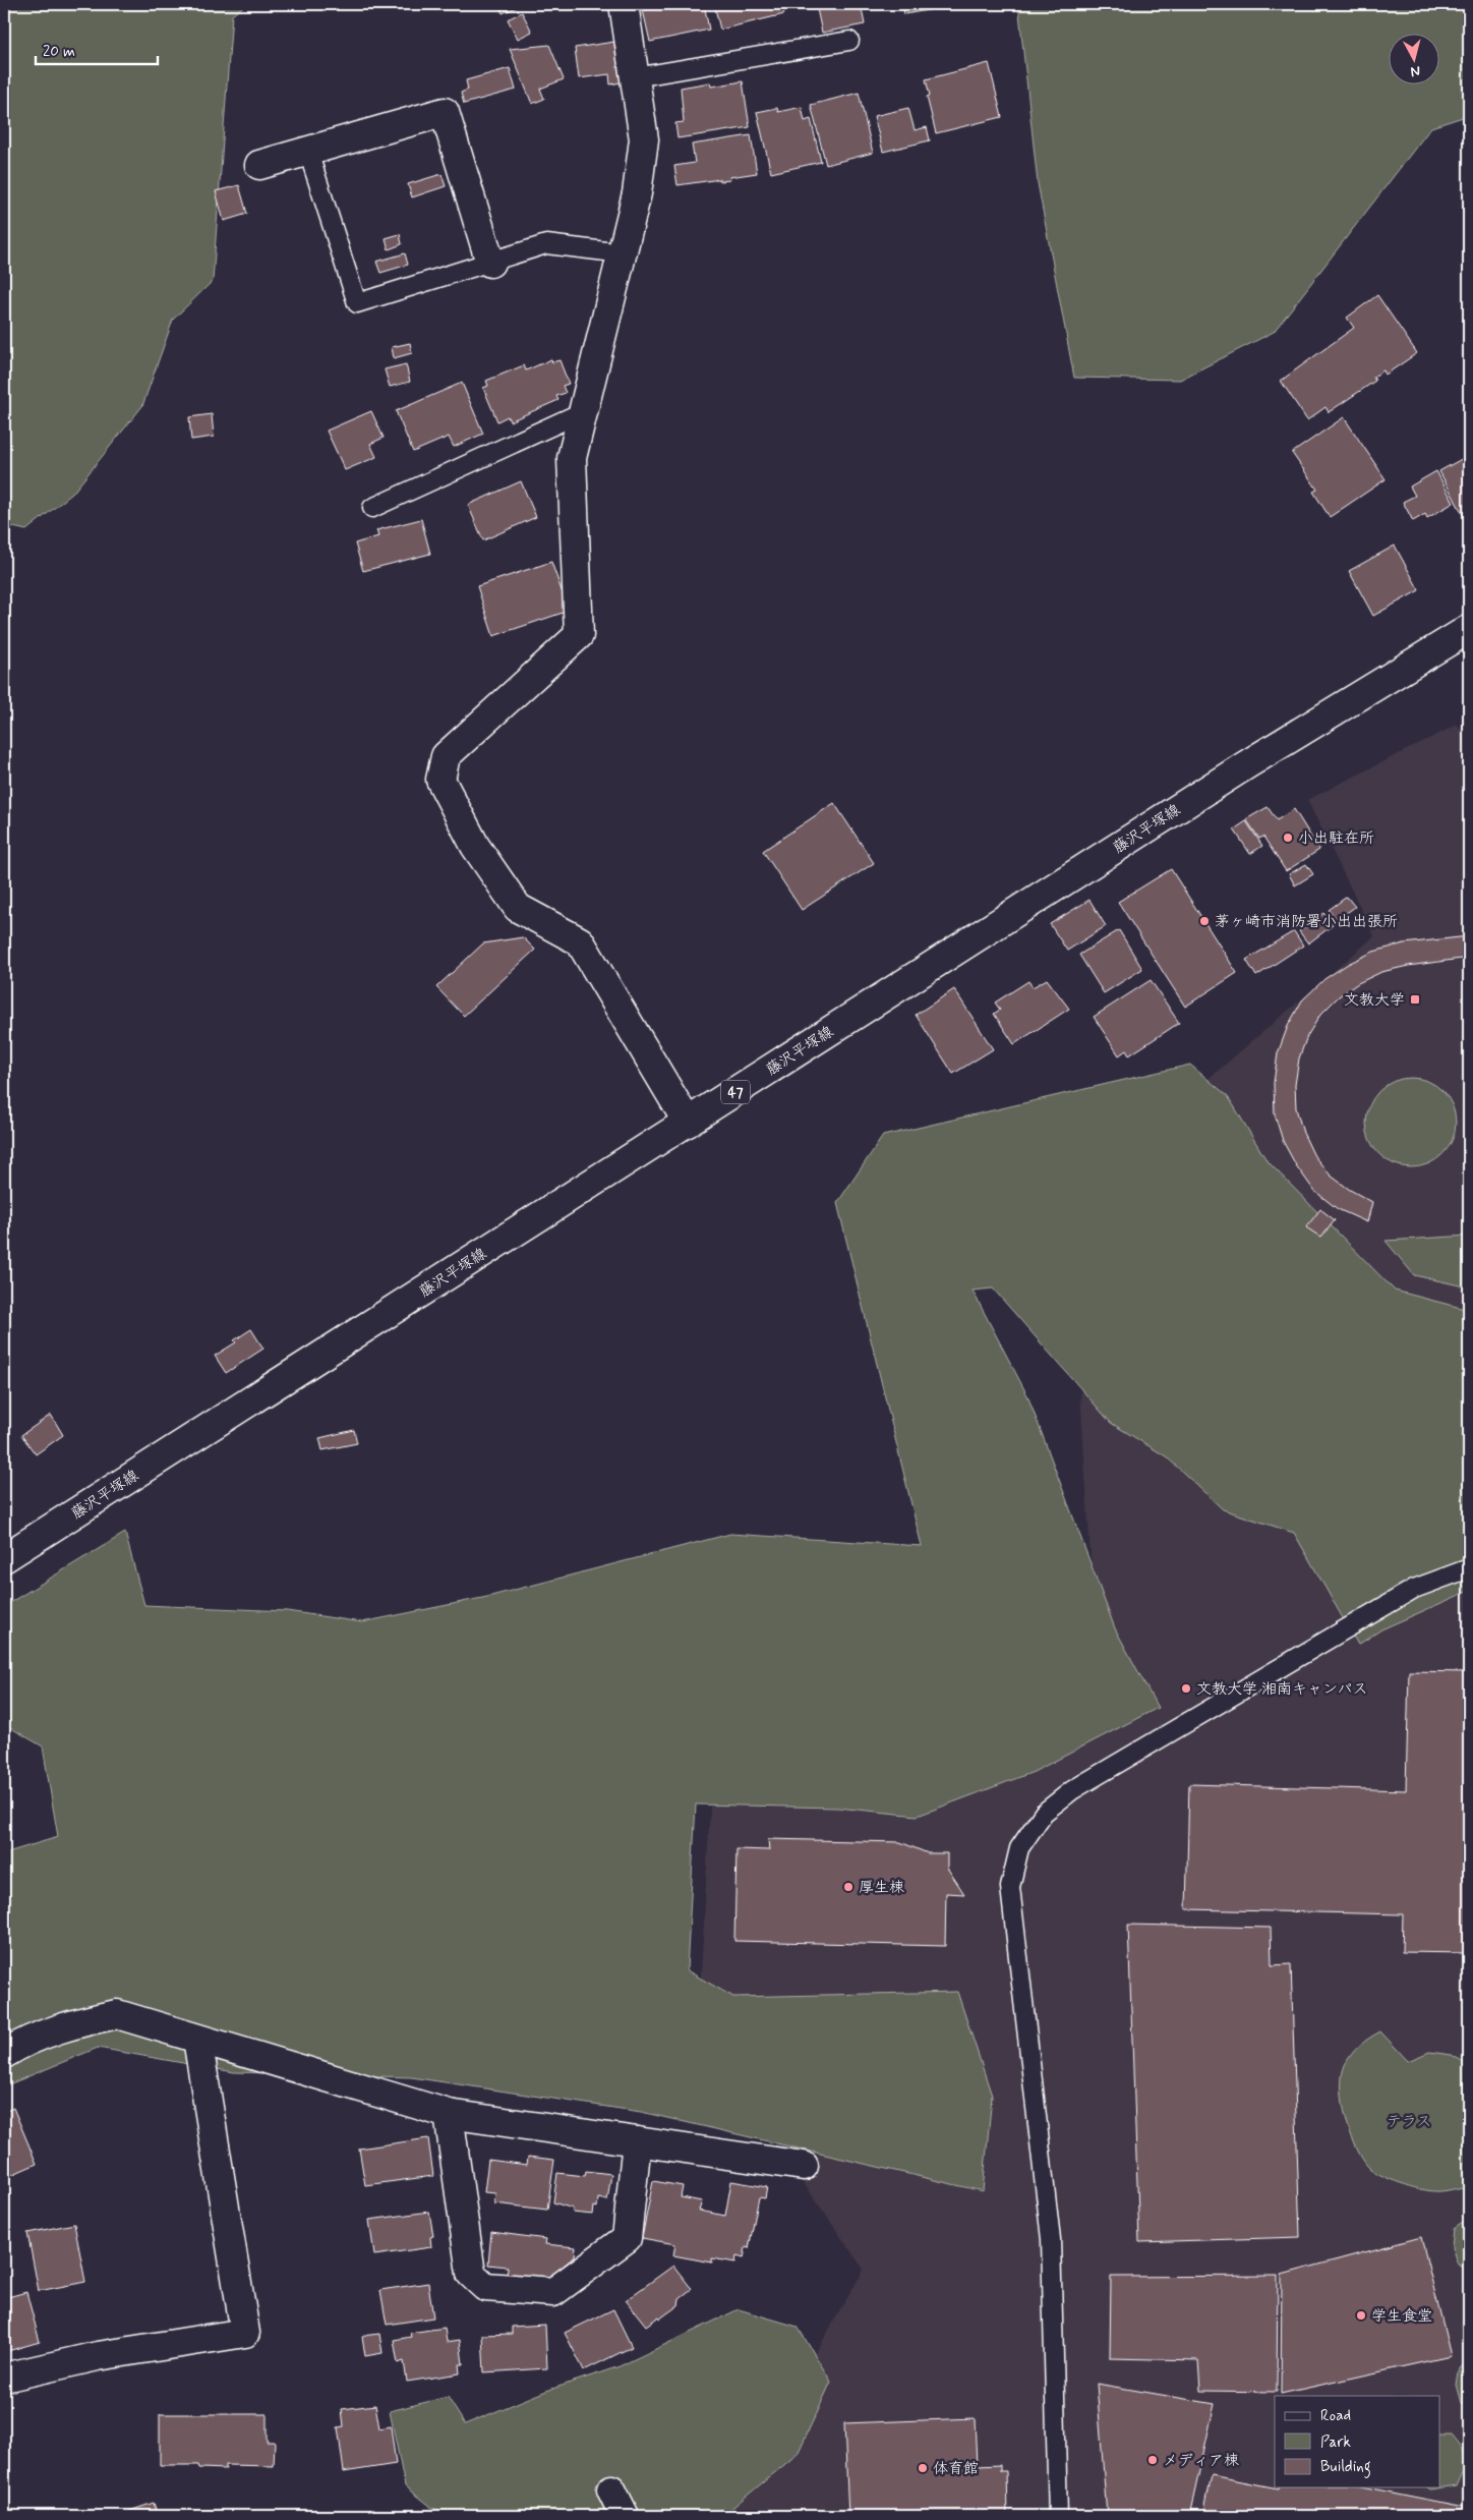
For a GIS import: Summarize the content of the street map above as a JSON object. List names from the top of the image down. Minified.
{"streets":{"street":["藤沢平塚線","47"]},"parks":["テラス"],"places":{"other":["小出駐在所","茅ヶ崎市消防署小出出張所","文教大学 湘南キャンパス","厚生棟","学生食堂","メディア棟","体育館"],"transit":["文教大学"]},"legend":["Road","Park","Building"],"scale_bar":"20 m","north":"bottom"}
